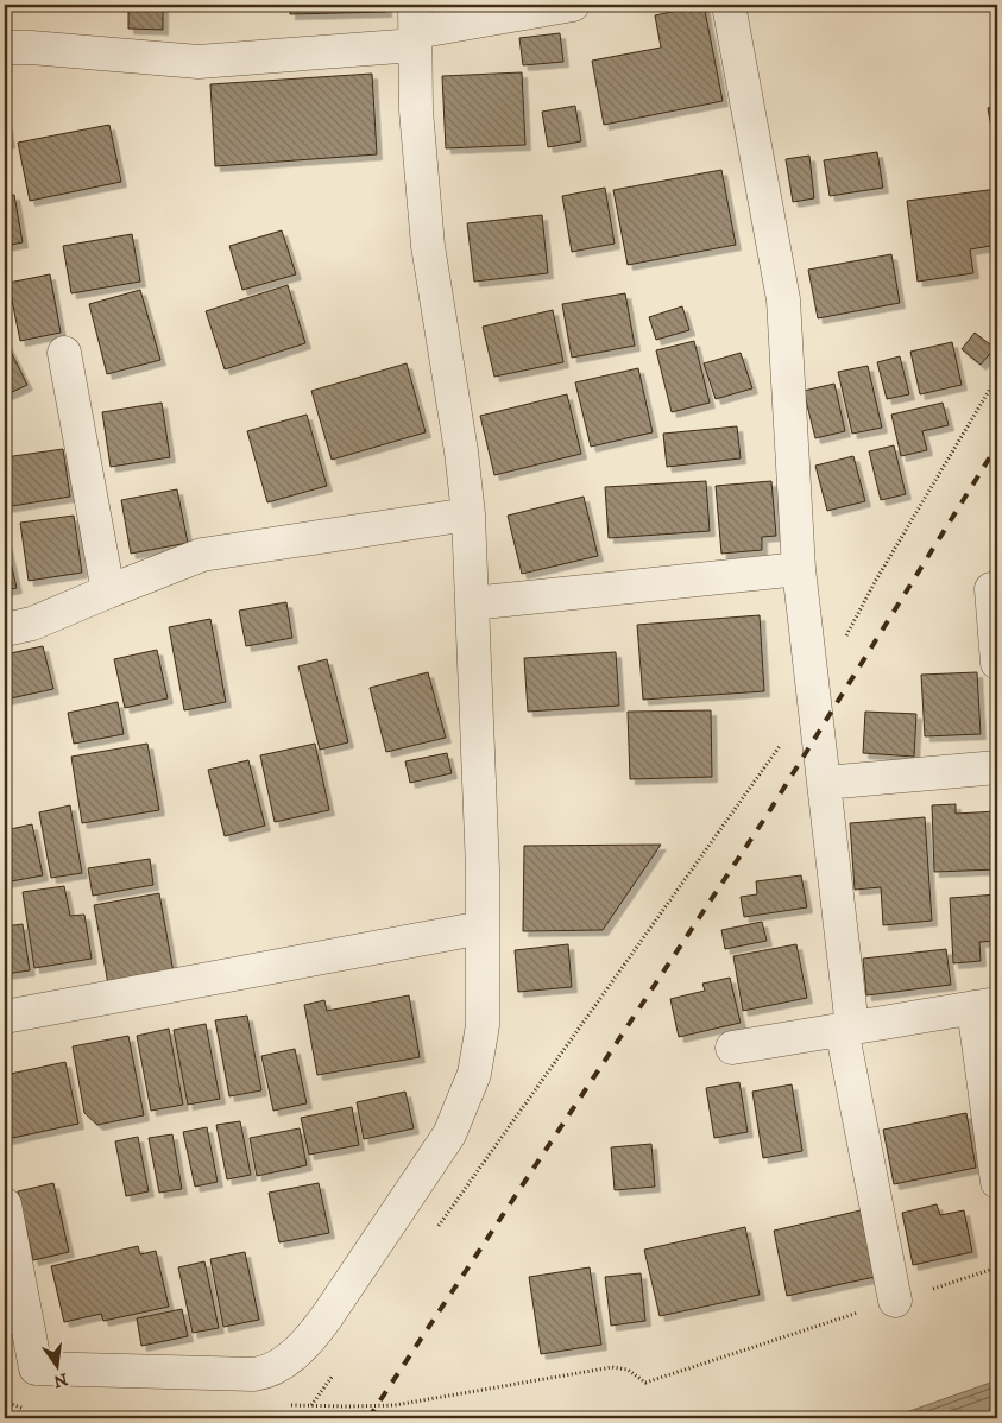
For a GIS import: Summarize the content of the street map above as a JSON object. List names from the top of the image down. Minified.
{"north":"bottom"}
